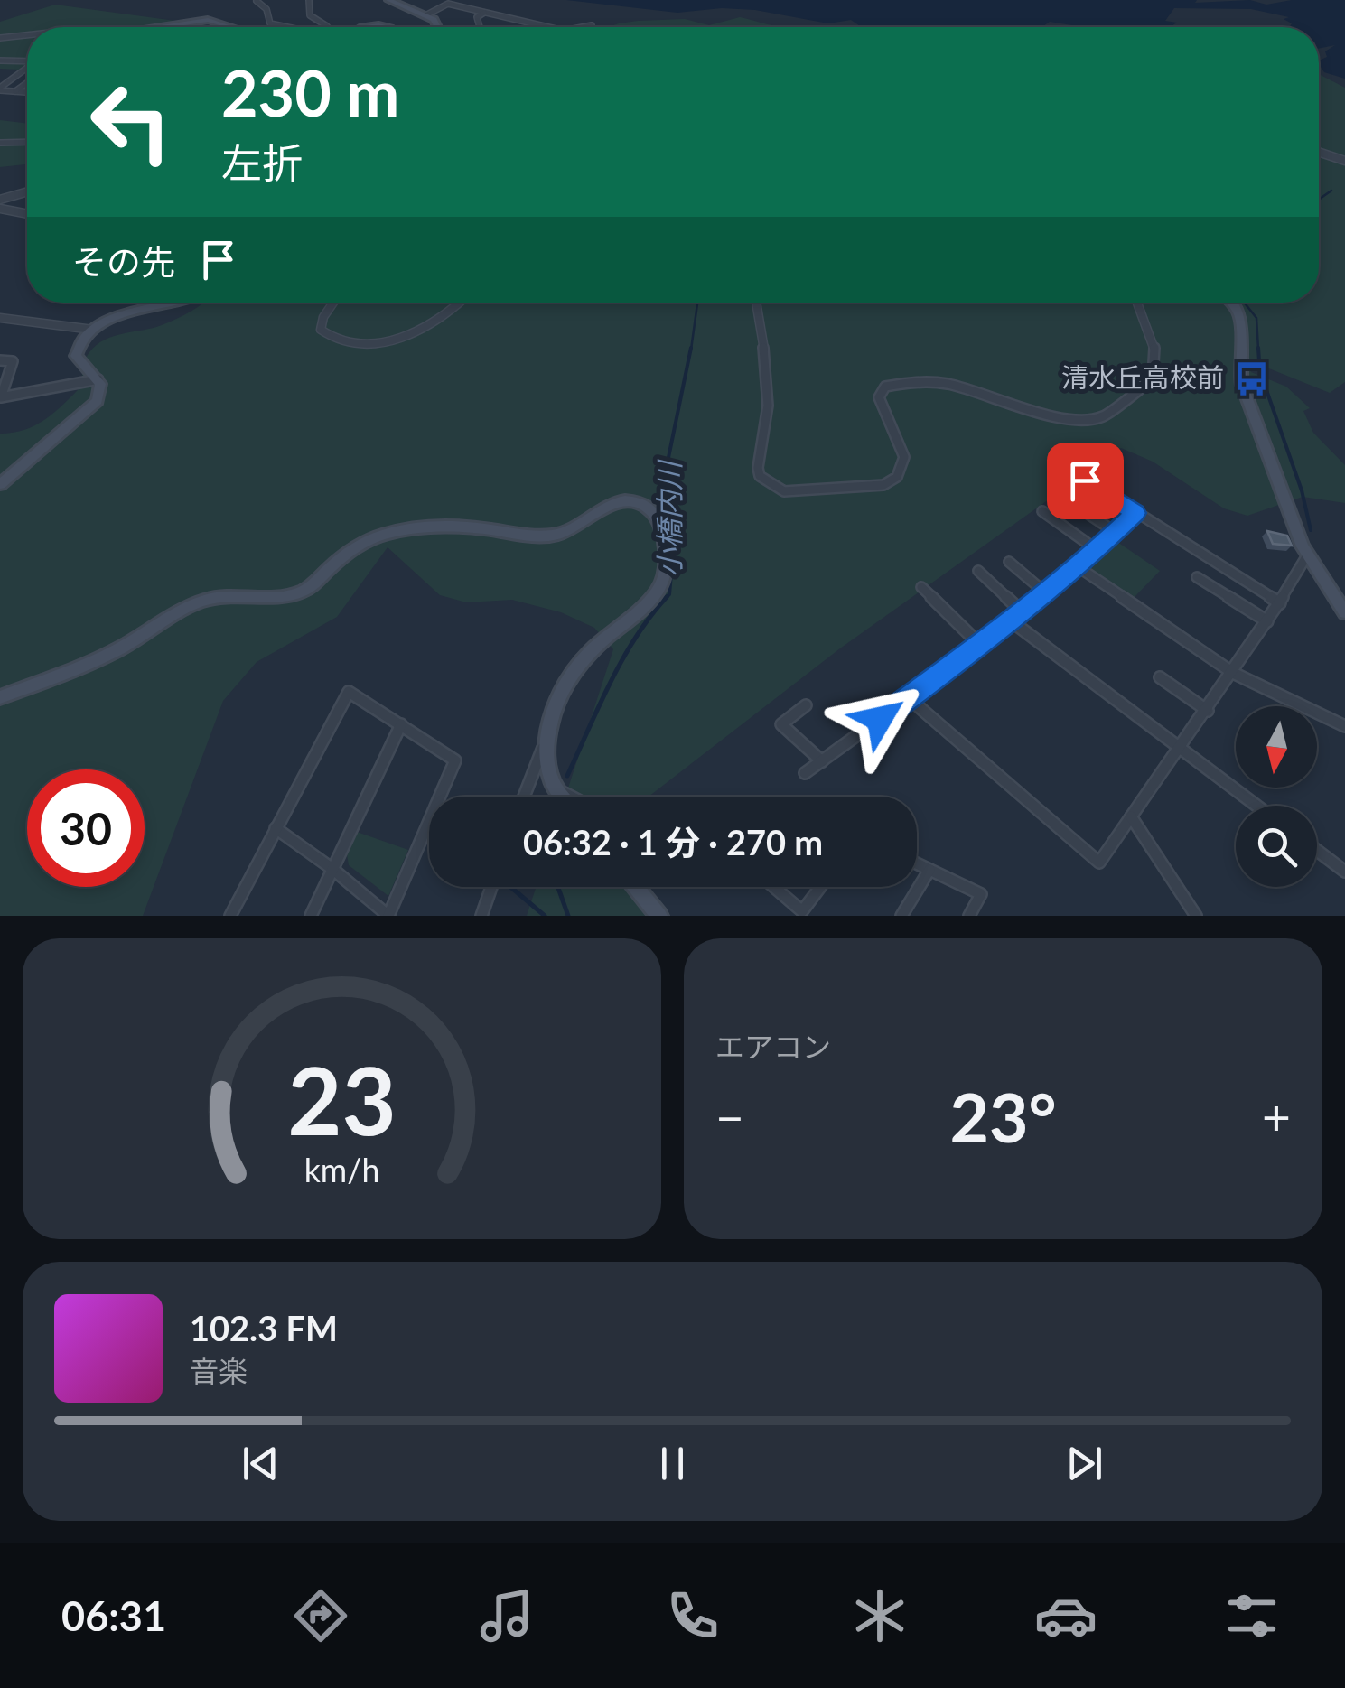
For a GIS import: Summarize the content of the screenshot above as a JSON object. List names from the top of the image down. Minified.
{"water":["小橋内川"],"places":{"bus stop":["清水丘高校前"]},"north":"bottom","page":{"turn":["230 m","左折"],"then":"その先","limit":"30","trip":"06:32 · 1 分 · 270 m","tile":"エアコン","heat":["−","23°","+"],"song":["102.3 FM","音楽"],"tabs":"06:31","gauge":["23","km/h"]}}
